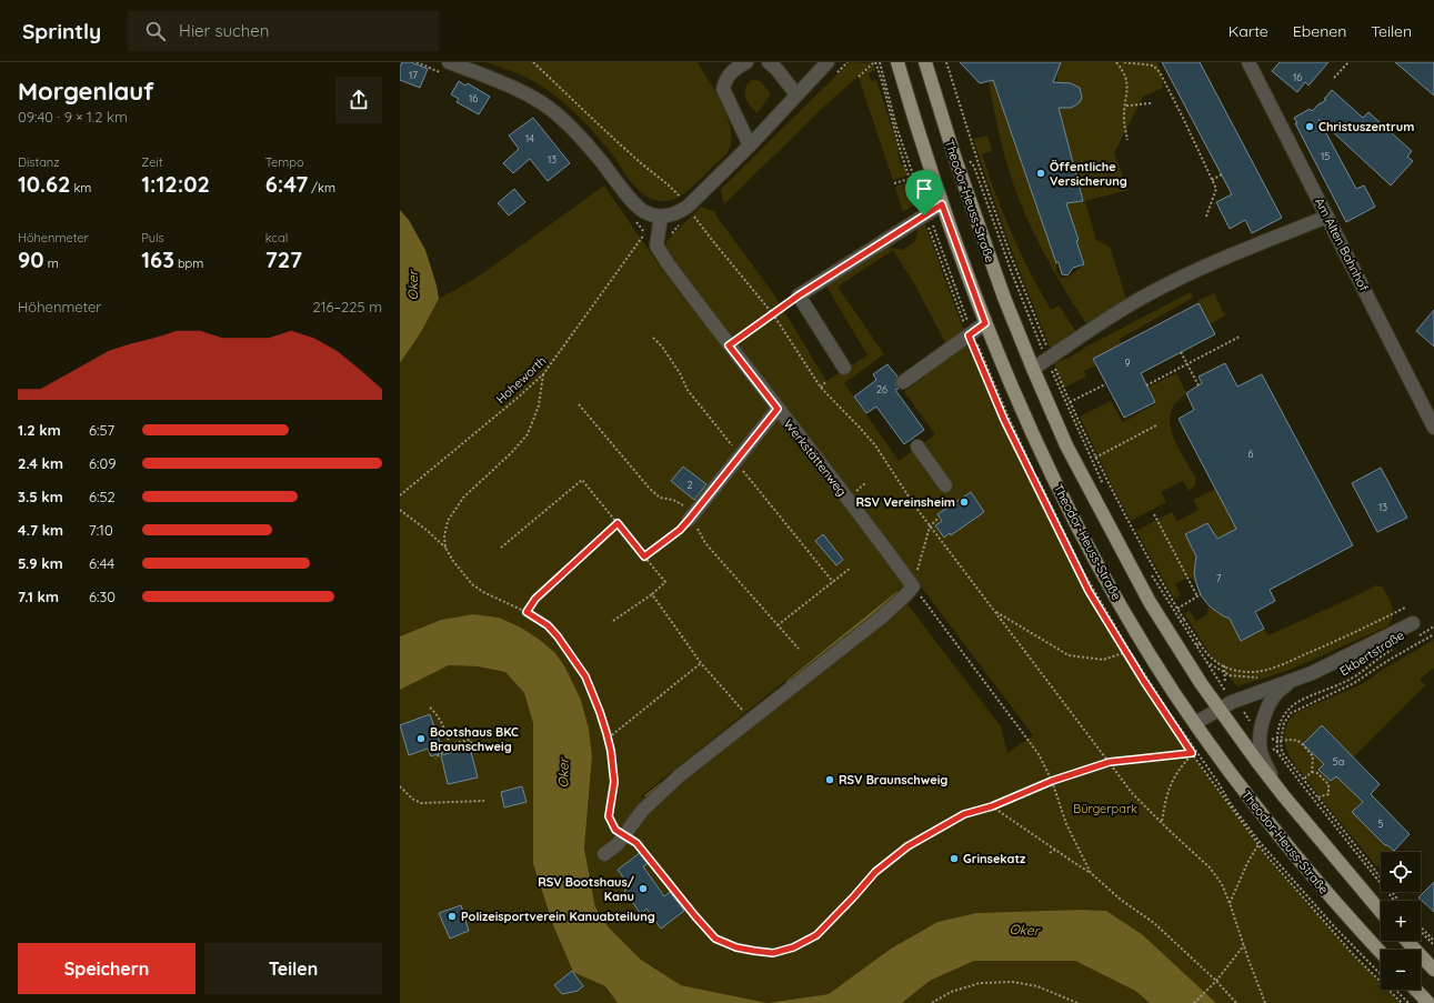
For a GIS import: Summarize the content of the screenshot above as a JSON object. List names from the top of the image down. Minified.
{"streets":{"main road":["Theodor-Heuss-Straße"],"street":["Am Alten Bahnhof","Werkstättenweg"],"path":["Hoheworth","Ekbertstraße"]},"water":["Oker"],"parks":["Bürgerpark"],"places":["Christuszentrum","Öffentliche Versicherung","RSV Vereinsheim","Bootshaus BKC Braunschweig","RSV Braunschweig","Grinsekatz","RSV Bootshaus/ Kanu","Polizeisportverein Kanuabteilung"],"house_numbers":["17","16","16","14","15","13","9","26","6","2","13","7","5a","5"],"page":{"header":"Sprintly","search":"Hier suchen","nav":["Karte","Ebenen","Teilen"],"heading":["Morgenlauf","09:40 · 9 × 1.2 km"],"stats":[["Distanz","10.62 km"],["Zeit","1:12:02"],["Tempo","6:47 /km"],["Höhenmeter","90 m"],["Puls","163 bpm"],["kcal","727"]],"chart":["Höhenmeter","216–225 m"],"list":[{"name":"1.2 km","note":"6:57"},{"name":"2.4 km","note":"6:09"},{"name":"3.5 km","note":"6:52"},{"name":"4.7 km","note":"7:10"},{"name":"5.9 km","note":"6:44"},{"name":"7.1 km","note":"6:30"}],"map_buttons":["+","−"],"buttons":["Speichern","Teilen"]}}
